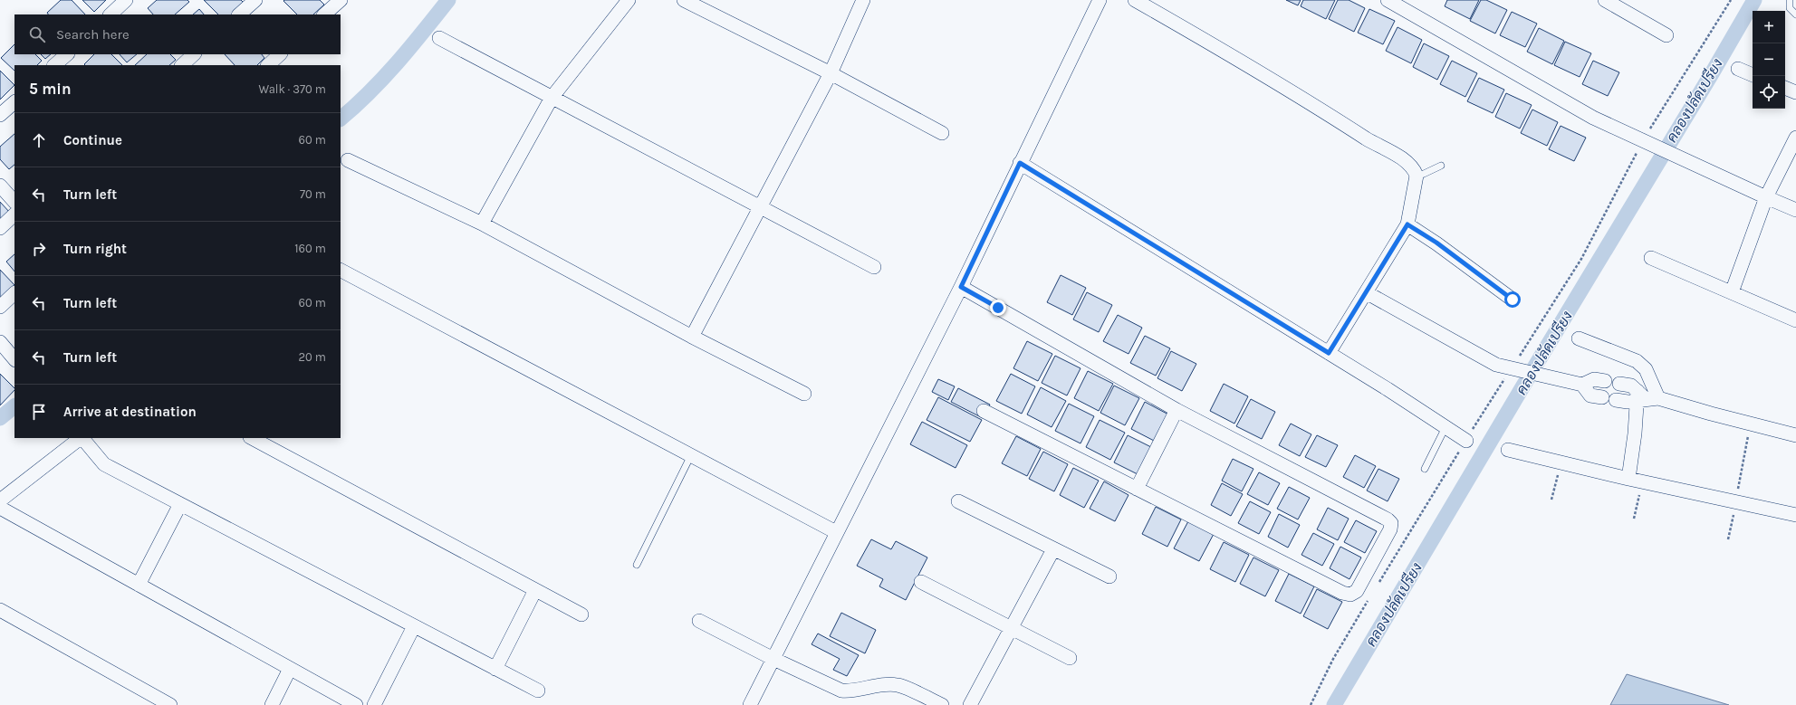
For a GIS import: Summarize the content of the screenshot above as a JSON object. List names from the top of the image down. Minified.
{"water":["คลองปลัดเปรียง"],"page":{"map_buttons":["+","−"],"search":"Search here","heading":["5 min","Walk · 370 m"],"list":[["Continue","60 m"],["Turn left","70 m"],["Turn right","160 m"],["Turn left","60 m"],["Turn left","20 m"],"Arrive at destination"]}}
